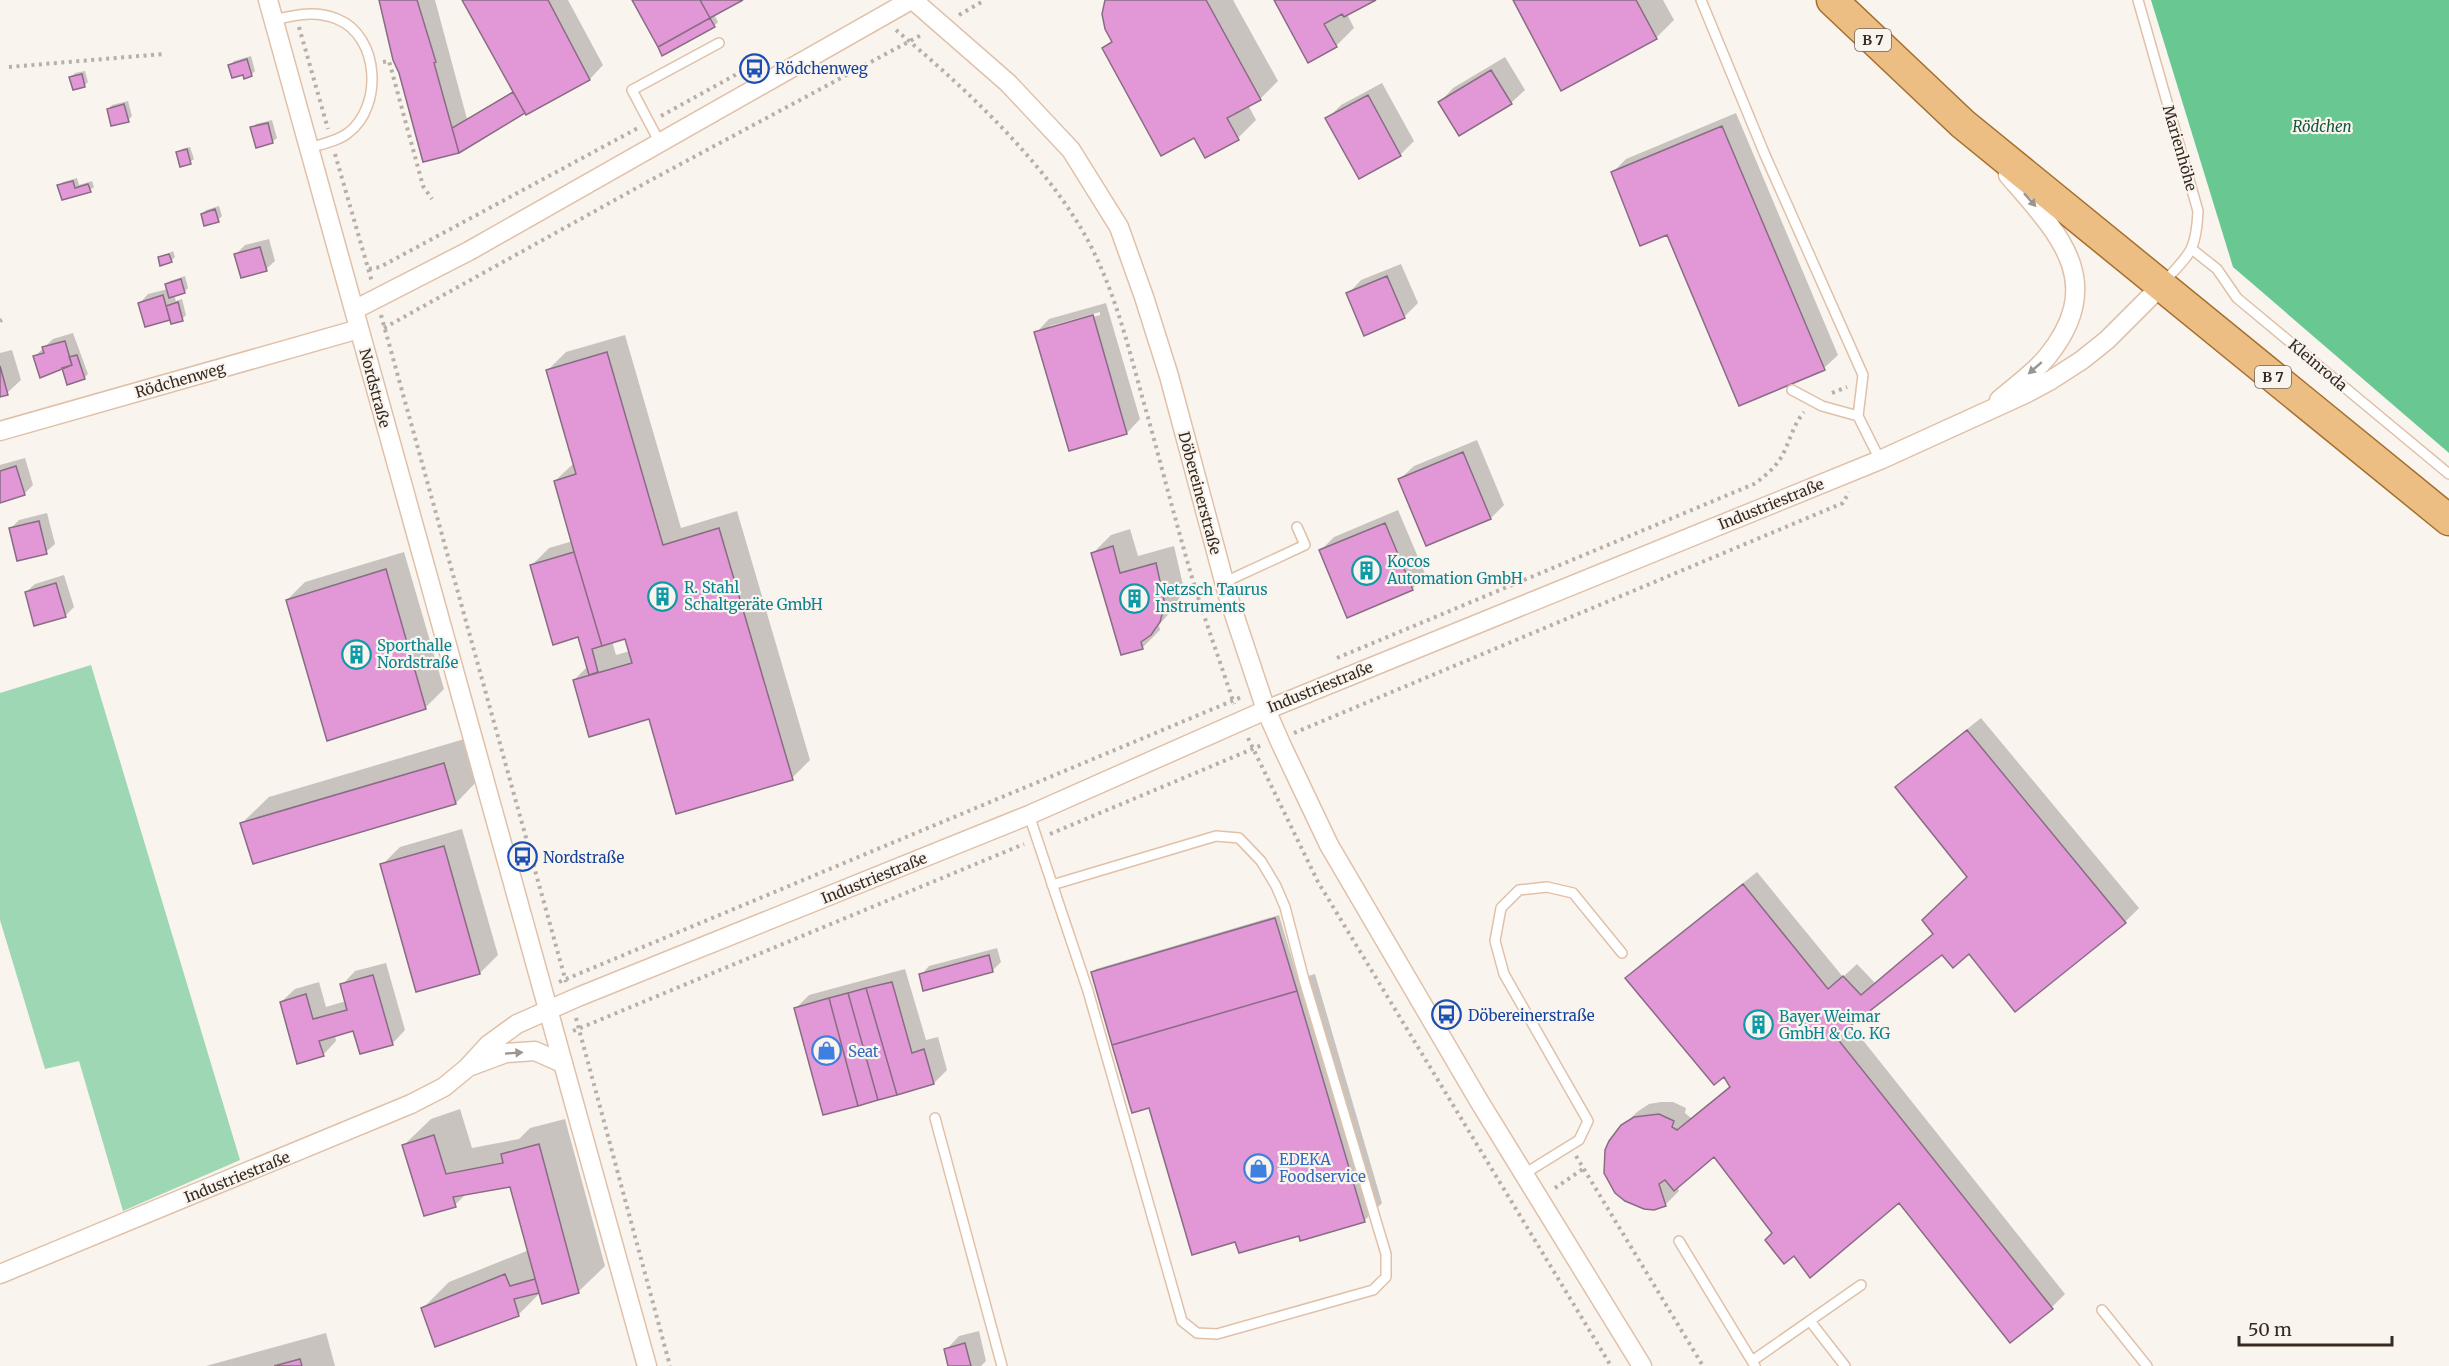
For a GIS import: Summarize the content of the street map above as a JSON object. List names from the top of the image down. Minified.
{"streets":{"main road":["B 7"],"street":["Rödchenweg","Nordstraße","Döbereinerstraße","Industriestraße"],"lane":["Marienhöhe","Kleinroda"]},"crossings":[["B 7","Industriestraße"],["Marienhöhe","Kleinroda"],["Rödchenweg","Nordstraße"],["Nordstraße","Industriestraße"],["Döbereinerstraße","Industriestraße"]],"parks":["Rödchen"],"places":{"bus stop":["Rödchenweg","Nordstraße","Döbereinerstraße"],"building":["Kocos Automation GmbH","R. Stahl Schaltgeräte GmbH","Netzsch Taurus Instruments","Sporthalle Nordstraße","Bayer Weimar GmbH & Co. KG"],"shop":["Seat","EDEKA Foodservice"]},"scale_bar":"50 m"}
